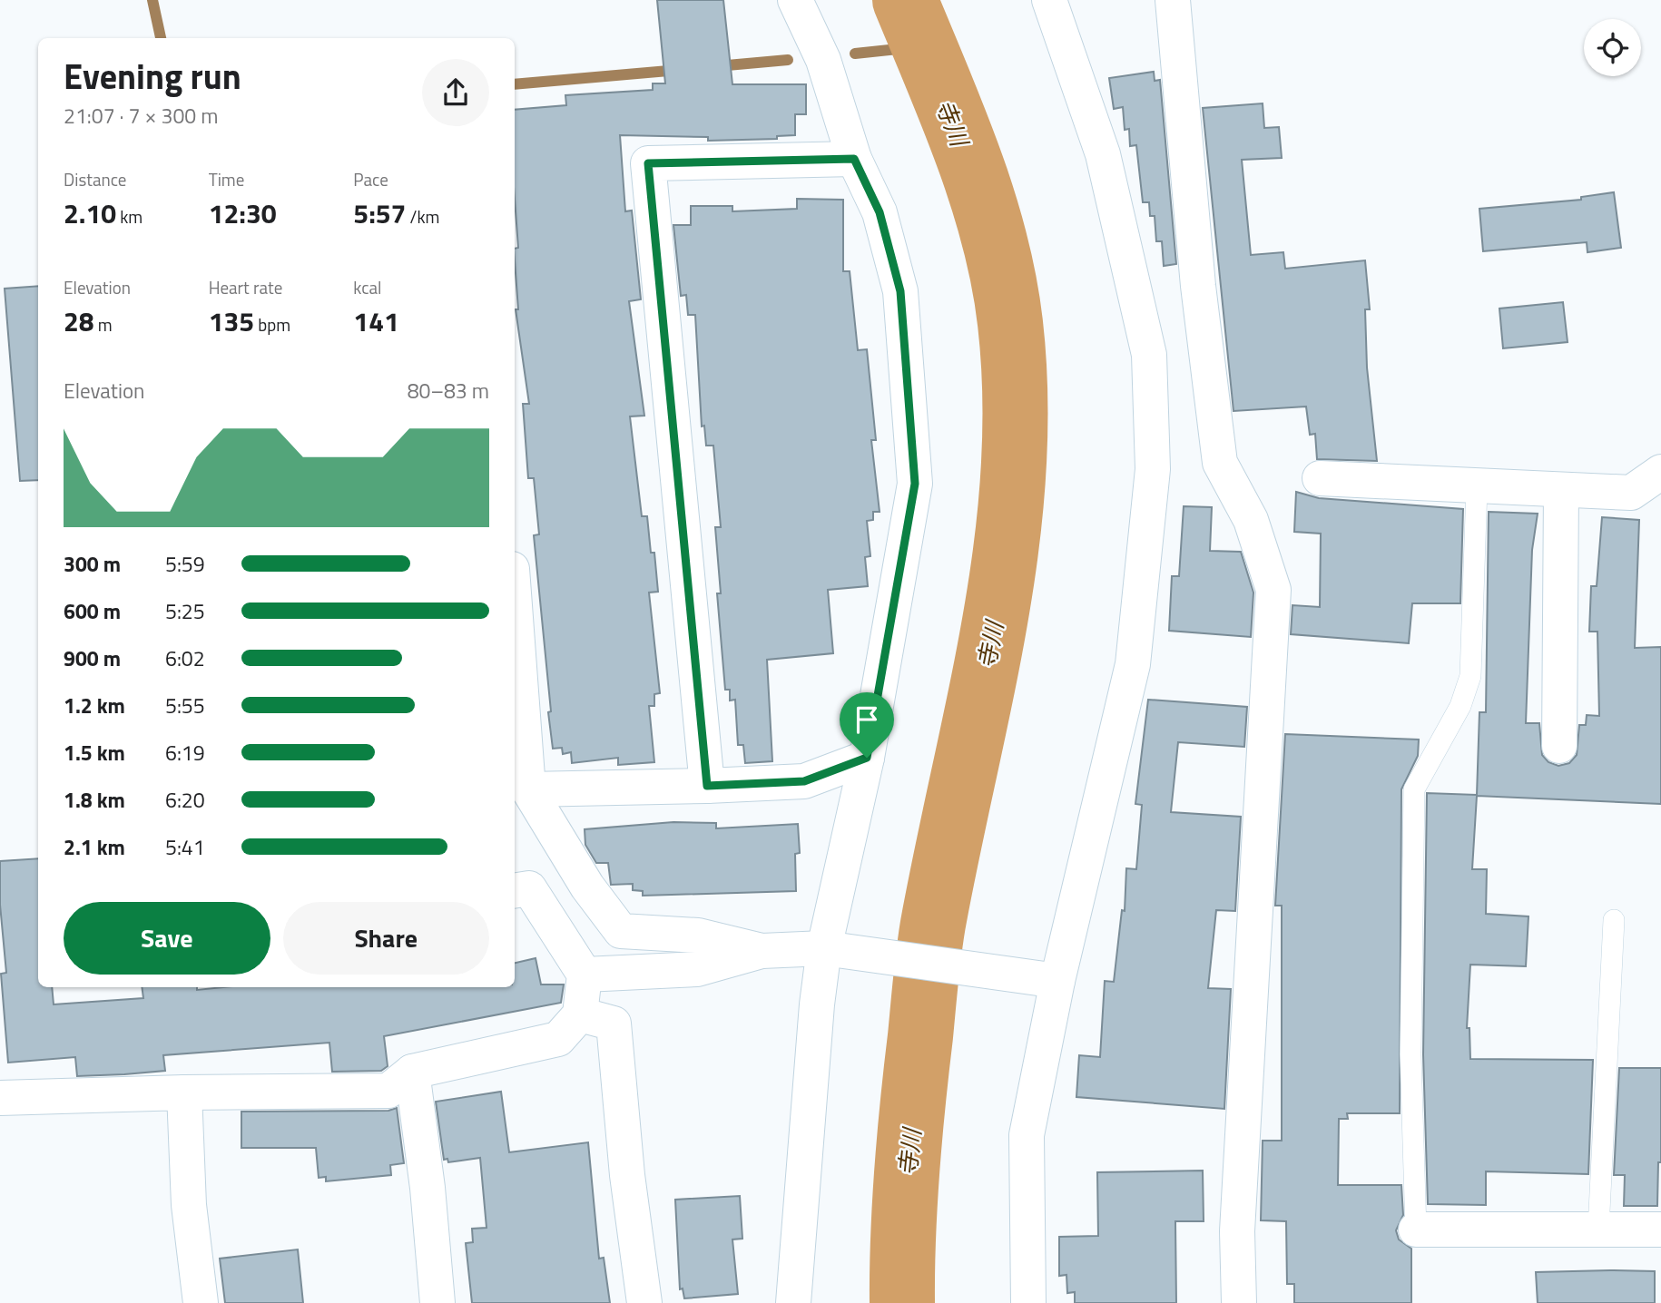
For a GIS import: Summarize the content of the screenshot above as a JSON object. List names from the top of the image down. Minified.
{"water":["寺川"],"page":{"heading":["Evening run","21:07 · 7 × 300 m"],"stats":[["Distance","2.10 km"],["Time","12:30"],["Pace","5:57 /km"],["Elevation","28 m"],["Heart rate","135 bpm"],["kcal","141"]],"chart":["Elevation","80–83 m"],"list":[{"name":"300 m","note":"5:59"},{"name":"600 m","note":"5:25"},{"name":"900 m","note":"6:02"},{"name":"1.2 km","note":"5:55"},{"name":"1.5 km","note":"6:19"},{"name":"1.8 km","note":"6:20"},{"name":"2.1 km","note":"5:41"}],"buttons":["Save","Share"]}}
